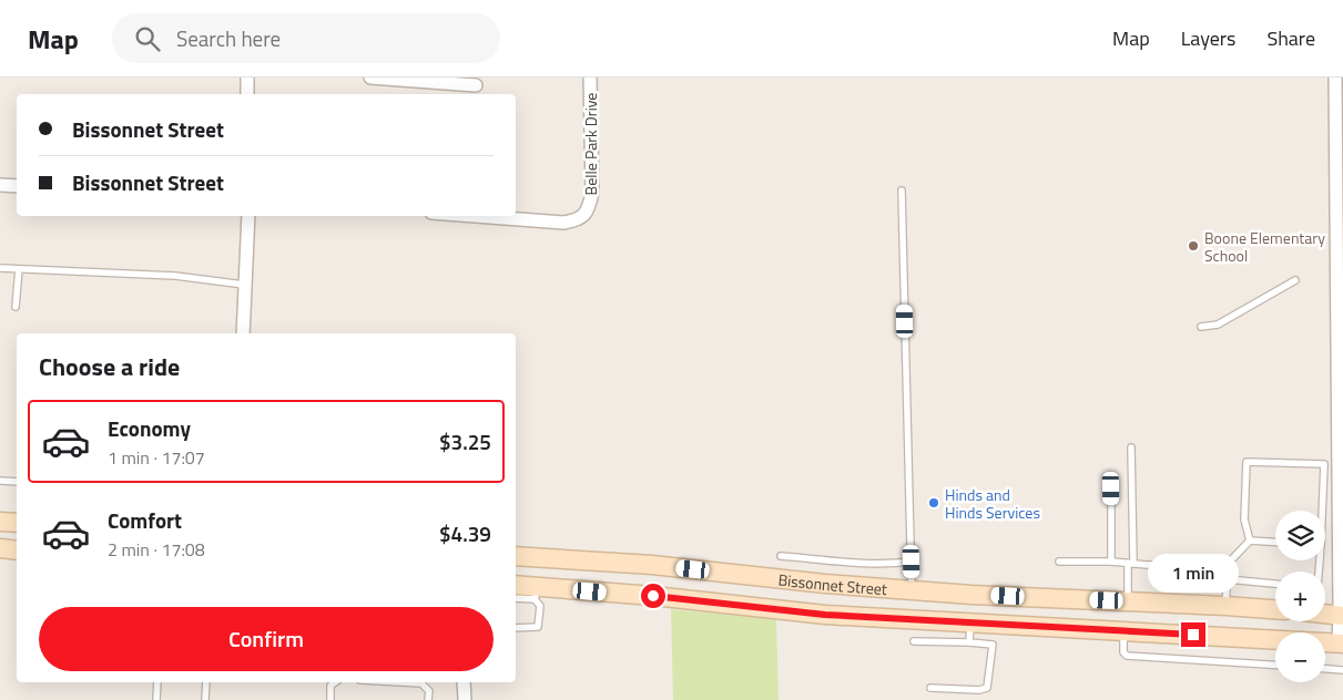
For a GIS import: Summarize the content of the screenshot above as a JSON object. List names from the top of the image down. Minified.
{"streets":{"main road":["Bissonnet Street"],"street":["Belle Park Drive"]},"places":["Boone Elementary School","Hinds and Hinds Services"],"page":{"header":"Map","search":"Search here","nav":["Map","Layers","Share"],"banner":["Bissonnet Street","Bissonnet Street"],"heading":"Choose a ride","list":[{"name":"Economy","note":"1 min · 17:07","value":"$3.25"},{"name":"Comfort","note":"2 min · 17:08","value":"$4.39"}],"map_buttons":["+","−"],"bubble":"1 min","buttons":"Confirm"}}
